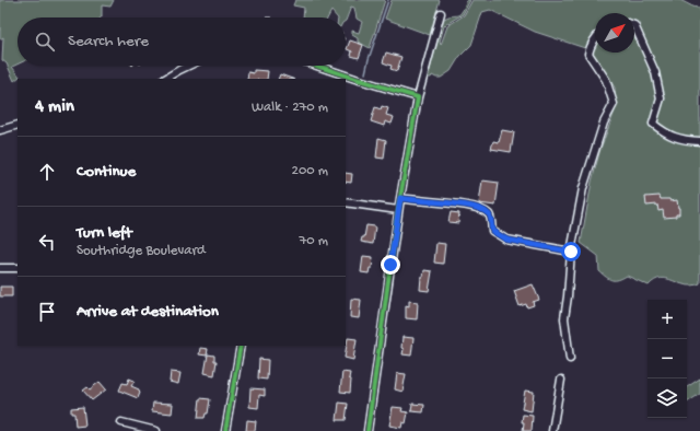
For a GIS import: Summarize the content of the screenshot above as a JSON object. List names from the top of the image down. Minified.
{"north":"top right","page":{"search":"Search here","heading":["4 min","Walk · 270 m"],"list":[["Continue","200 m"],["Turn left","Southridge Boulevard","70 m"],"Arrive at destination"],"map_buttons":["+","−"]}}
